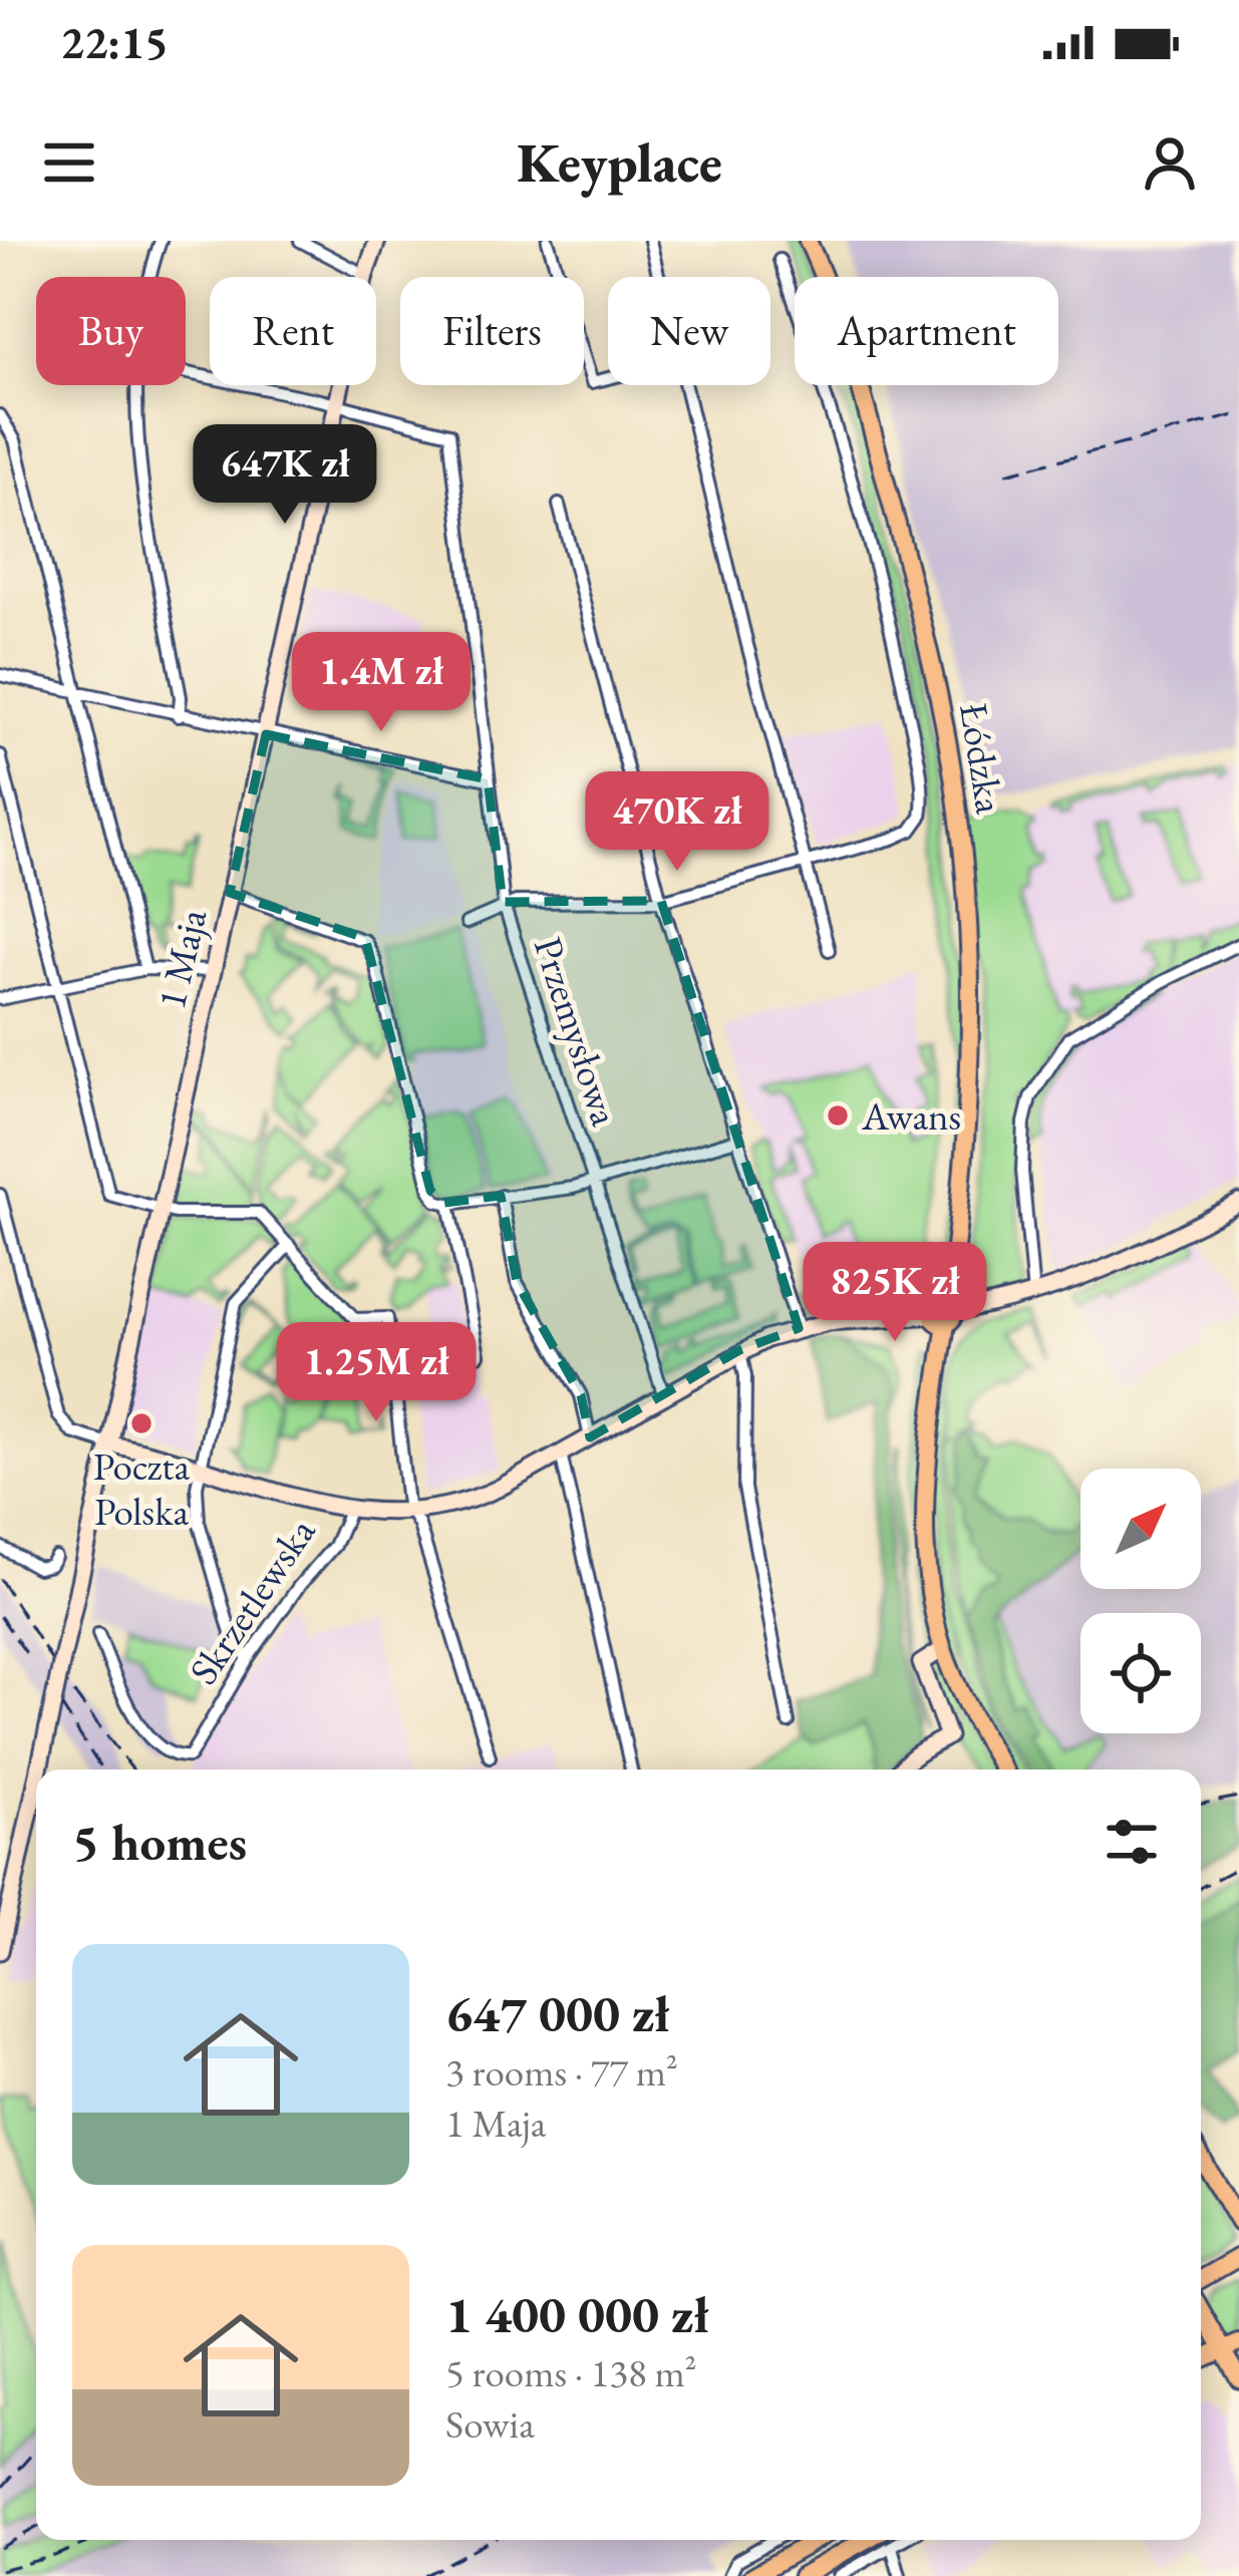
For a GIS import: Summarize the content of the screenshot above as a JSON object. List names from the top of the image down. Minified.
{"streets":{"main road":["Łódzka"],"street":["1 Maja","Przemysłowa","Skrzetlewska"]},"crossings":[["Łódzka","Skrzetlewska"],["1 Maja","Przemysłowa"],["Przemysłowa","Skrzetlewska"]],"places":["Awans","Poczta Polska"],"north":"top right","page":{"status":"22:15","header":"Keyplace","chip":["Buy","Rent","Filters","New","Apartment"],"price":["647K zł","1.4M zł","470K zł","825K zł","1.25M zł"],"heading":"5 homes","list":[{"name":"647 000 zł","note":"3 rooms · 77 m² · 1 Maja"},{"name":"1 400 000 zł","note":"5 rooms · 138 m² · Sowia"}]}}
